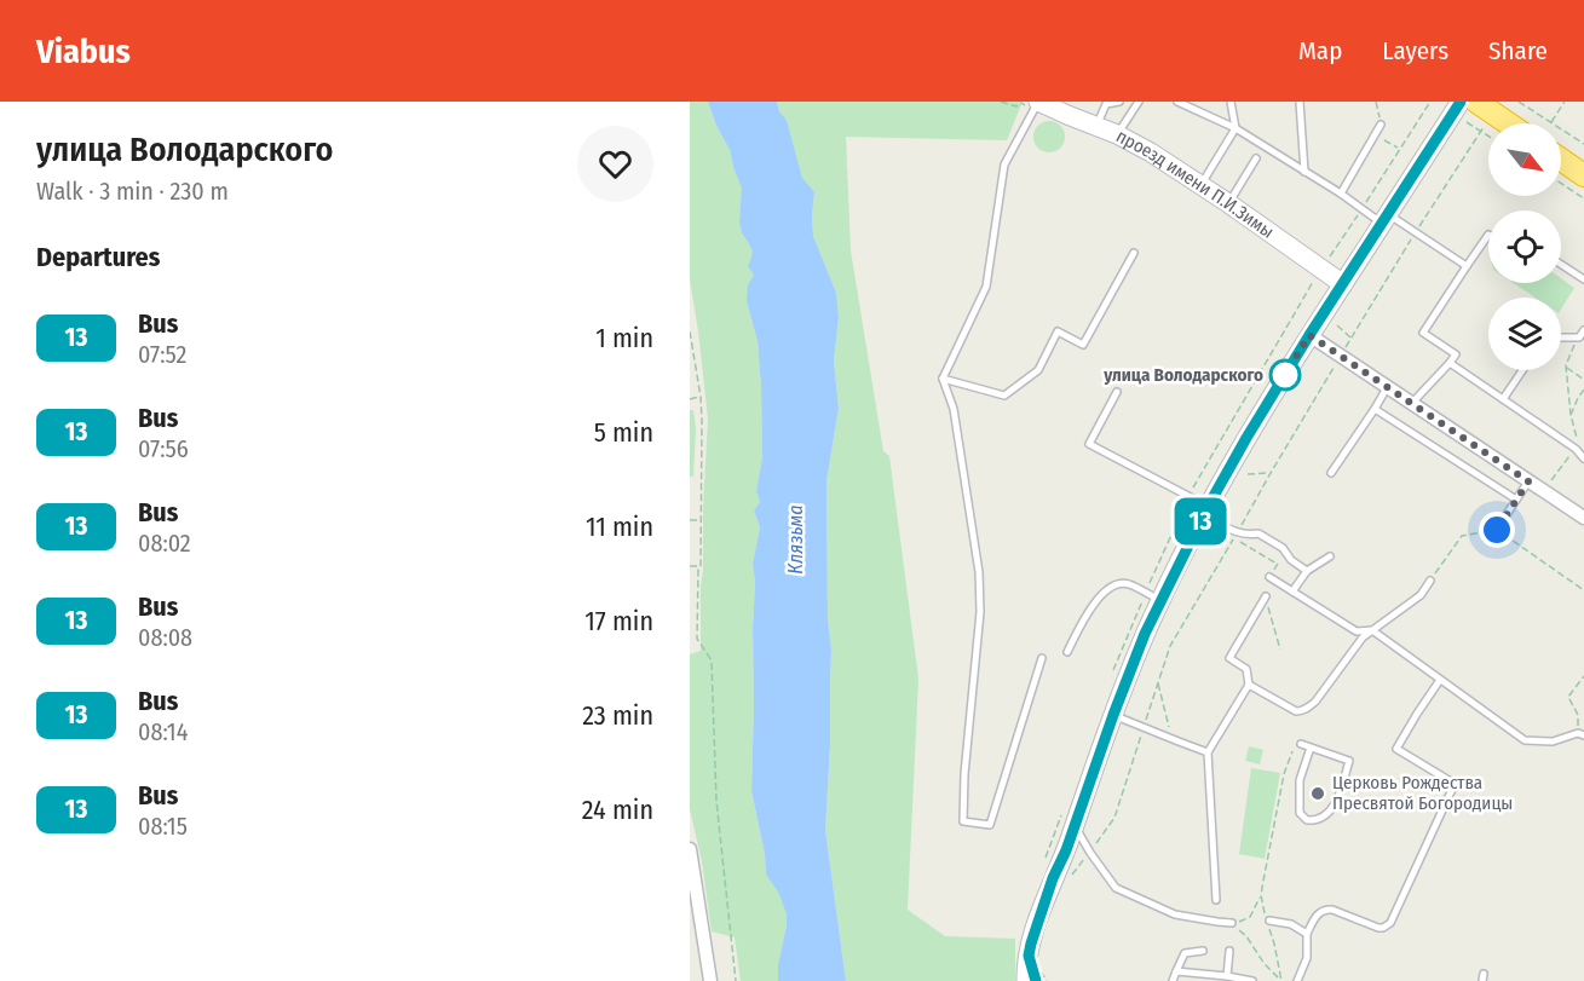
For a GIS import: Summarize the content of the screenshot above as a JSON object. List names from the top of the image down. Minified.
{"streets":{"main road":["проезд имени П.И.Зимы"]},"water":["Клязьма"],"places":["улица Володарского","Церковь Рождества Пресвятой Богородицы"],"lines":["bus line 13"],"north":"bottom right","page":{"header":"Viabus","nav":["Map","Layers","Share"],"heading":[["улица Володарского","Walk · 3 min · 230 m"],"Departures"],"on_map":"13","list":[{"mark":"13","name":"Bus","note":"07:52","value":"1 min"},{"mark":"13","name":"Bus","note":"07:56","value":"5 min"},{"mark":"13","name":"Bus","note":"08:02","value":"11 min"},{"mark":"13","name":"Bus","note":"08:08","value":"17 min"},{"mark":"13","name":"Bus","note":"08:14","value":"23 min"},{"mark":"13","name":"Bus","note":"08:15","value":"24 min"}]}}
